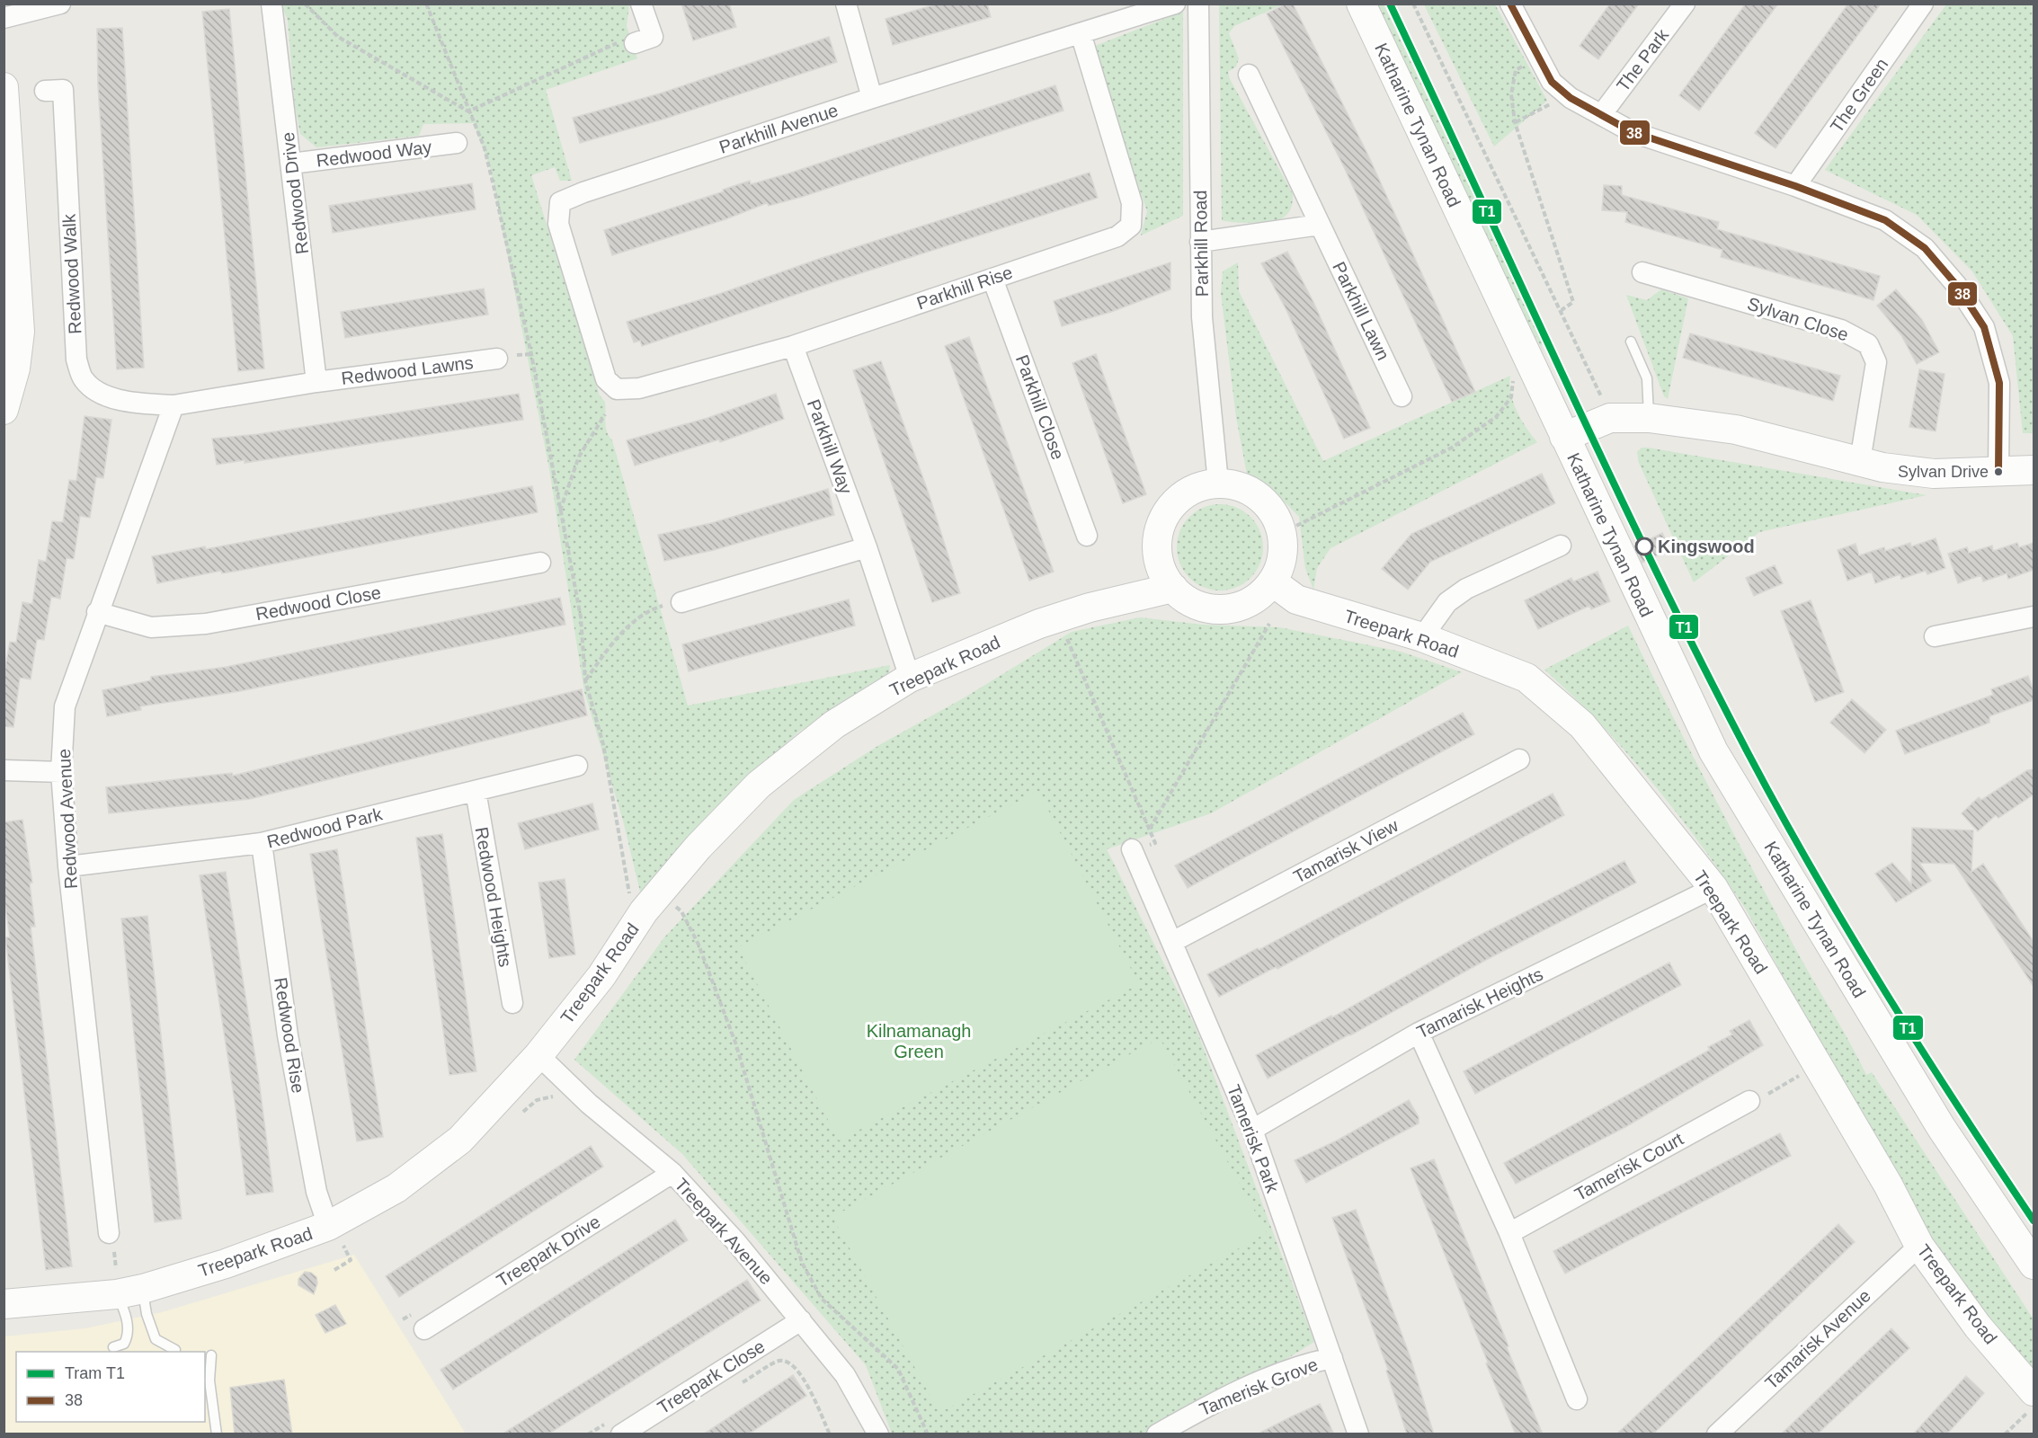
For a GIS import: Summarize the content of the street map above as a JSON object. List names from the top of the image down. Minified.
{"streets":{"street":["The Park","The Green","Katharine Tynan Road","Parkhill Avenue","Redwood Way","Redwood Drive","Parkhill Road","Redwood Walk","Parkhill Rise","Parkhill Lawn","Sylvan Close","Redwood Lawns","Parkhill Close","Parkhill Way","Redwood Close","Treepark Road","Redwood Avenue","Redwood Park","Tamarisk View","Redwood Heights","Tamarisk Heights","Redwood Rise","Tamerisk Park","Tamerisk Court","Treepark Avenue","Treepark Drive","Tamarisk Avenue","Treepark Close","Tamerisk Grove"]},"crossings":[["Parkhill Avenue","Parkhill Rise"],["Redwood Way","Redwood Drive"],["Redwood Drive","Redwood Lawns"],["Parkhill Road","Treepark Road"],["Redwood Walk","Redwood Avenue"],["Parkhill Rise","Parkhill Close"],["Parkhill Rise","Parkhill Way"],["Parkhill Way","Treepark Road"],["Redwood Close","Redwood Avenue"],["Treepark Road","Tamarisk Heights"],["Treepark Road","Redwood Rise"],["Treepark Road","Treepark Avenue"],["Treepark Road","Tamarisk Avenue"],["Redwood Avenue","Redwood Park"],["Redwood Park","Redwood Heights"],["Redwood Park","Redwood Rise"],["Tamarisk View","Tamerisk Park"],["Tamarisk Heights","Tamerisk Park"],["Tamerisk Park","Tamerisk Grove"],["Treepark Avenue","Treepark Drive"],["Treepark Avenue","Treepark Close"]],"parks":["Kilnamanagh Green"],"places":["Sylvan Drive","Kingswood"],"lines":["tram line T1","transit line 38"],"legend":["Tram T1","38"]}
